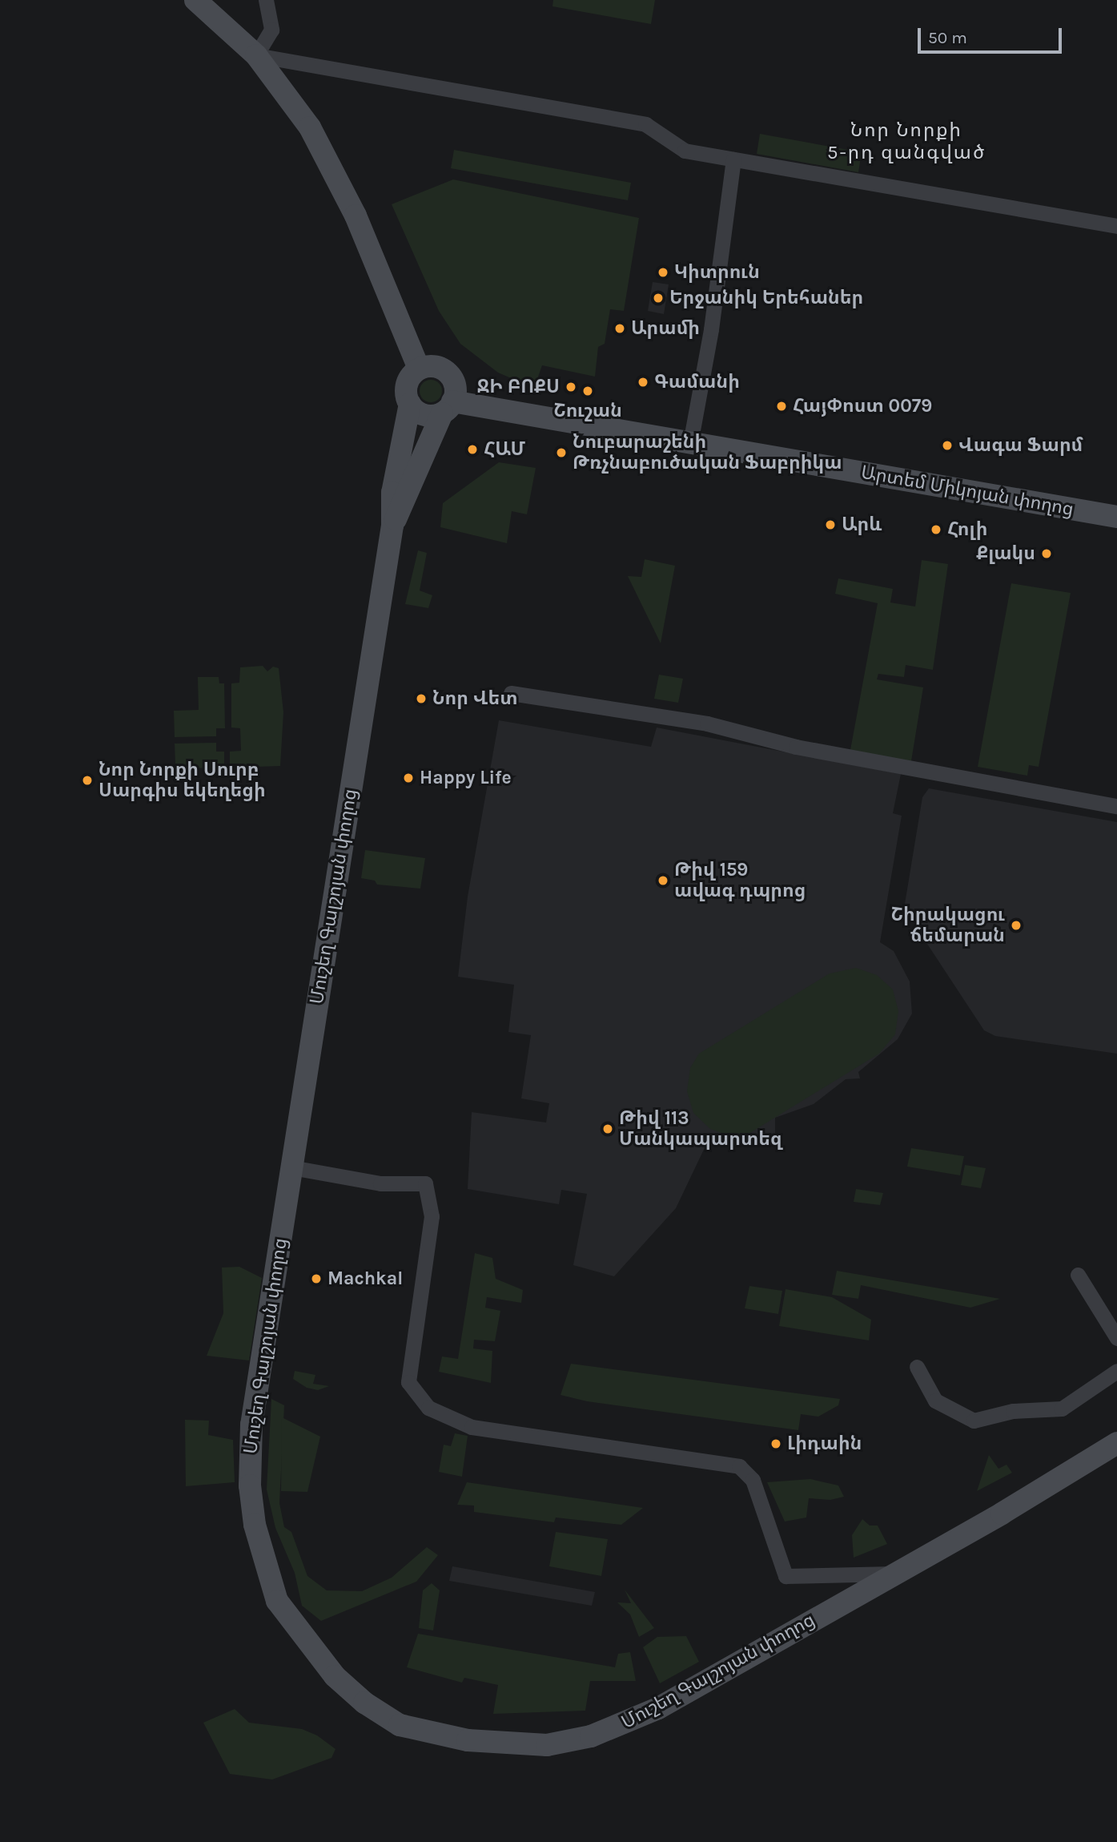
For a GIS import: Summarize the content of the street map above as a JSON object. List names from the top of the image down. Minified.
{"streets":{"street":["Արտեմ Միկոյան փողոց","Մուշեղ Գալշոյան փողոց"]},"crossings":[["Արտեմ Միկոյան փողոց","Մուշեղ Գալշոյան փողոց"]],"districts":["Նոր Նորքի 5-րդ զանգված"],"places":["Կիտրուն","Երջանիկ Երեհաներ","Արամի","Գամանի","ՋԻ ԲՈՔՍ","Շուշան","ՀայՓոստ 0079","Վագա Ֆարմ","ՀԱՄ","Նուբարաշենի Թռչնաբուծական Ֆաբրիկա","Արև","Հոլի","Քլակս","Նոր Վետ","Happy Life","Նոր Նորքի Սուրբ Սարգիս եկեղեցի","Թիվ 159 ավագ դպրոց","Շիրակացու ճեմարան","Թիվ 113 Մանկապարտեզ","Machkal","Լիդաին"],"scale_bar":"50 m"}
